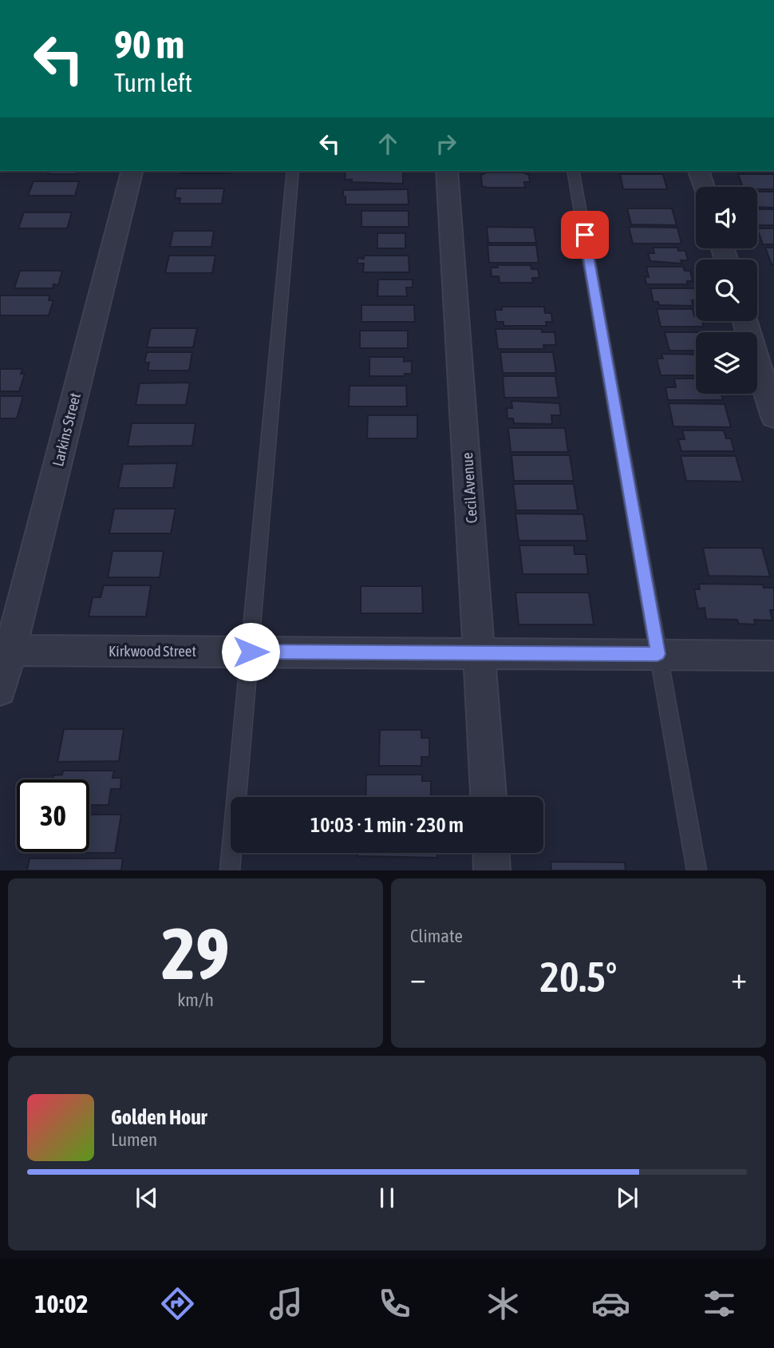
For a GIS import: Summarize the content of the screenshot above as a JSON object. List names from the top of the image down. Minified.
{"streets":{"street":["Larkins Street","Cecil Avenue","Kirkwood Street"]},"crossings":[["Larkins Street","Kirkwood Street"],["Cecil Avenue","Kirkwood Street"]],"page":{"turn":["90 m","Turn left"],"limit":"30","trip":"10:03 · 1 min · 230 m","tile":[["29","km/h"],"Climate"],"heat":["−","20.5°","+"],"song":["Golden Hour","Lumen"],"tabs":"10:02"}}
